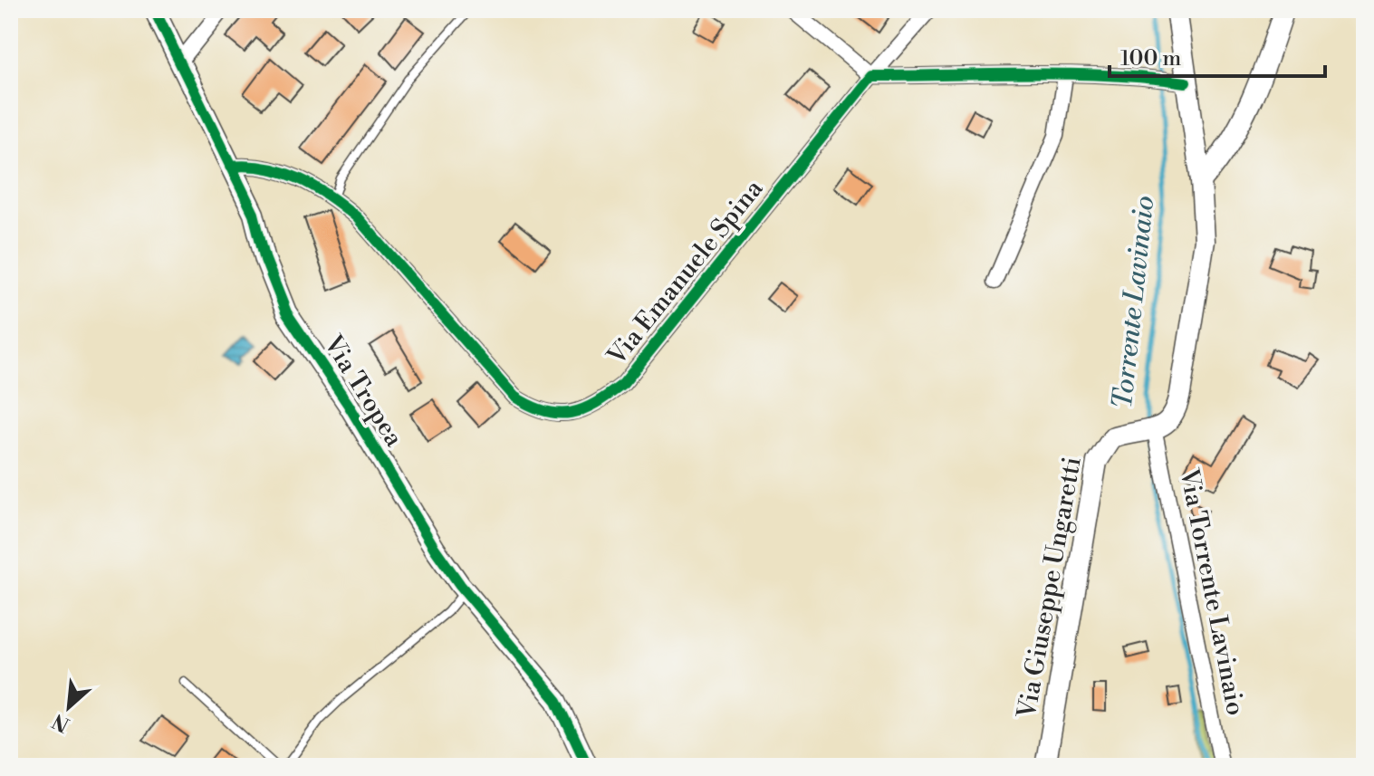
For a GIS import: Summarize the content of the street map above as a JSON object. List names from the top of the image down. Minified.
{"streets":{"street":["Via Emanuele Spina","Via Tropea","Via Giuseppe Ungaretti","Via Torrente Lavinaio"]},"crossings":[["Via Emanuele Spina","Via Tropea"],["Via Giuseppe Ungaretti","Via Torrente Lavinaio"]],"water":["Torrente Lavinaio"],"scale_bar":"100 m","north":"bottom left"}
